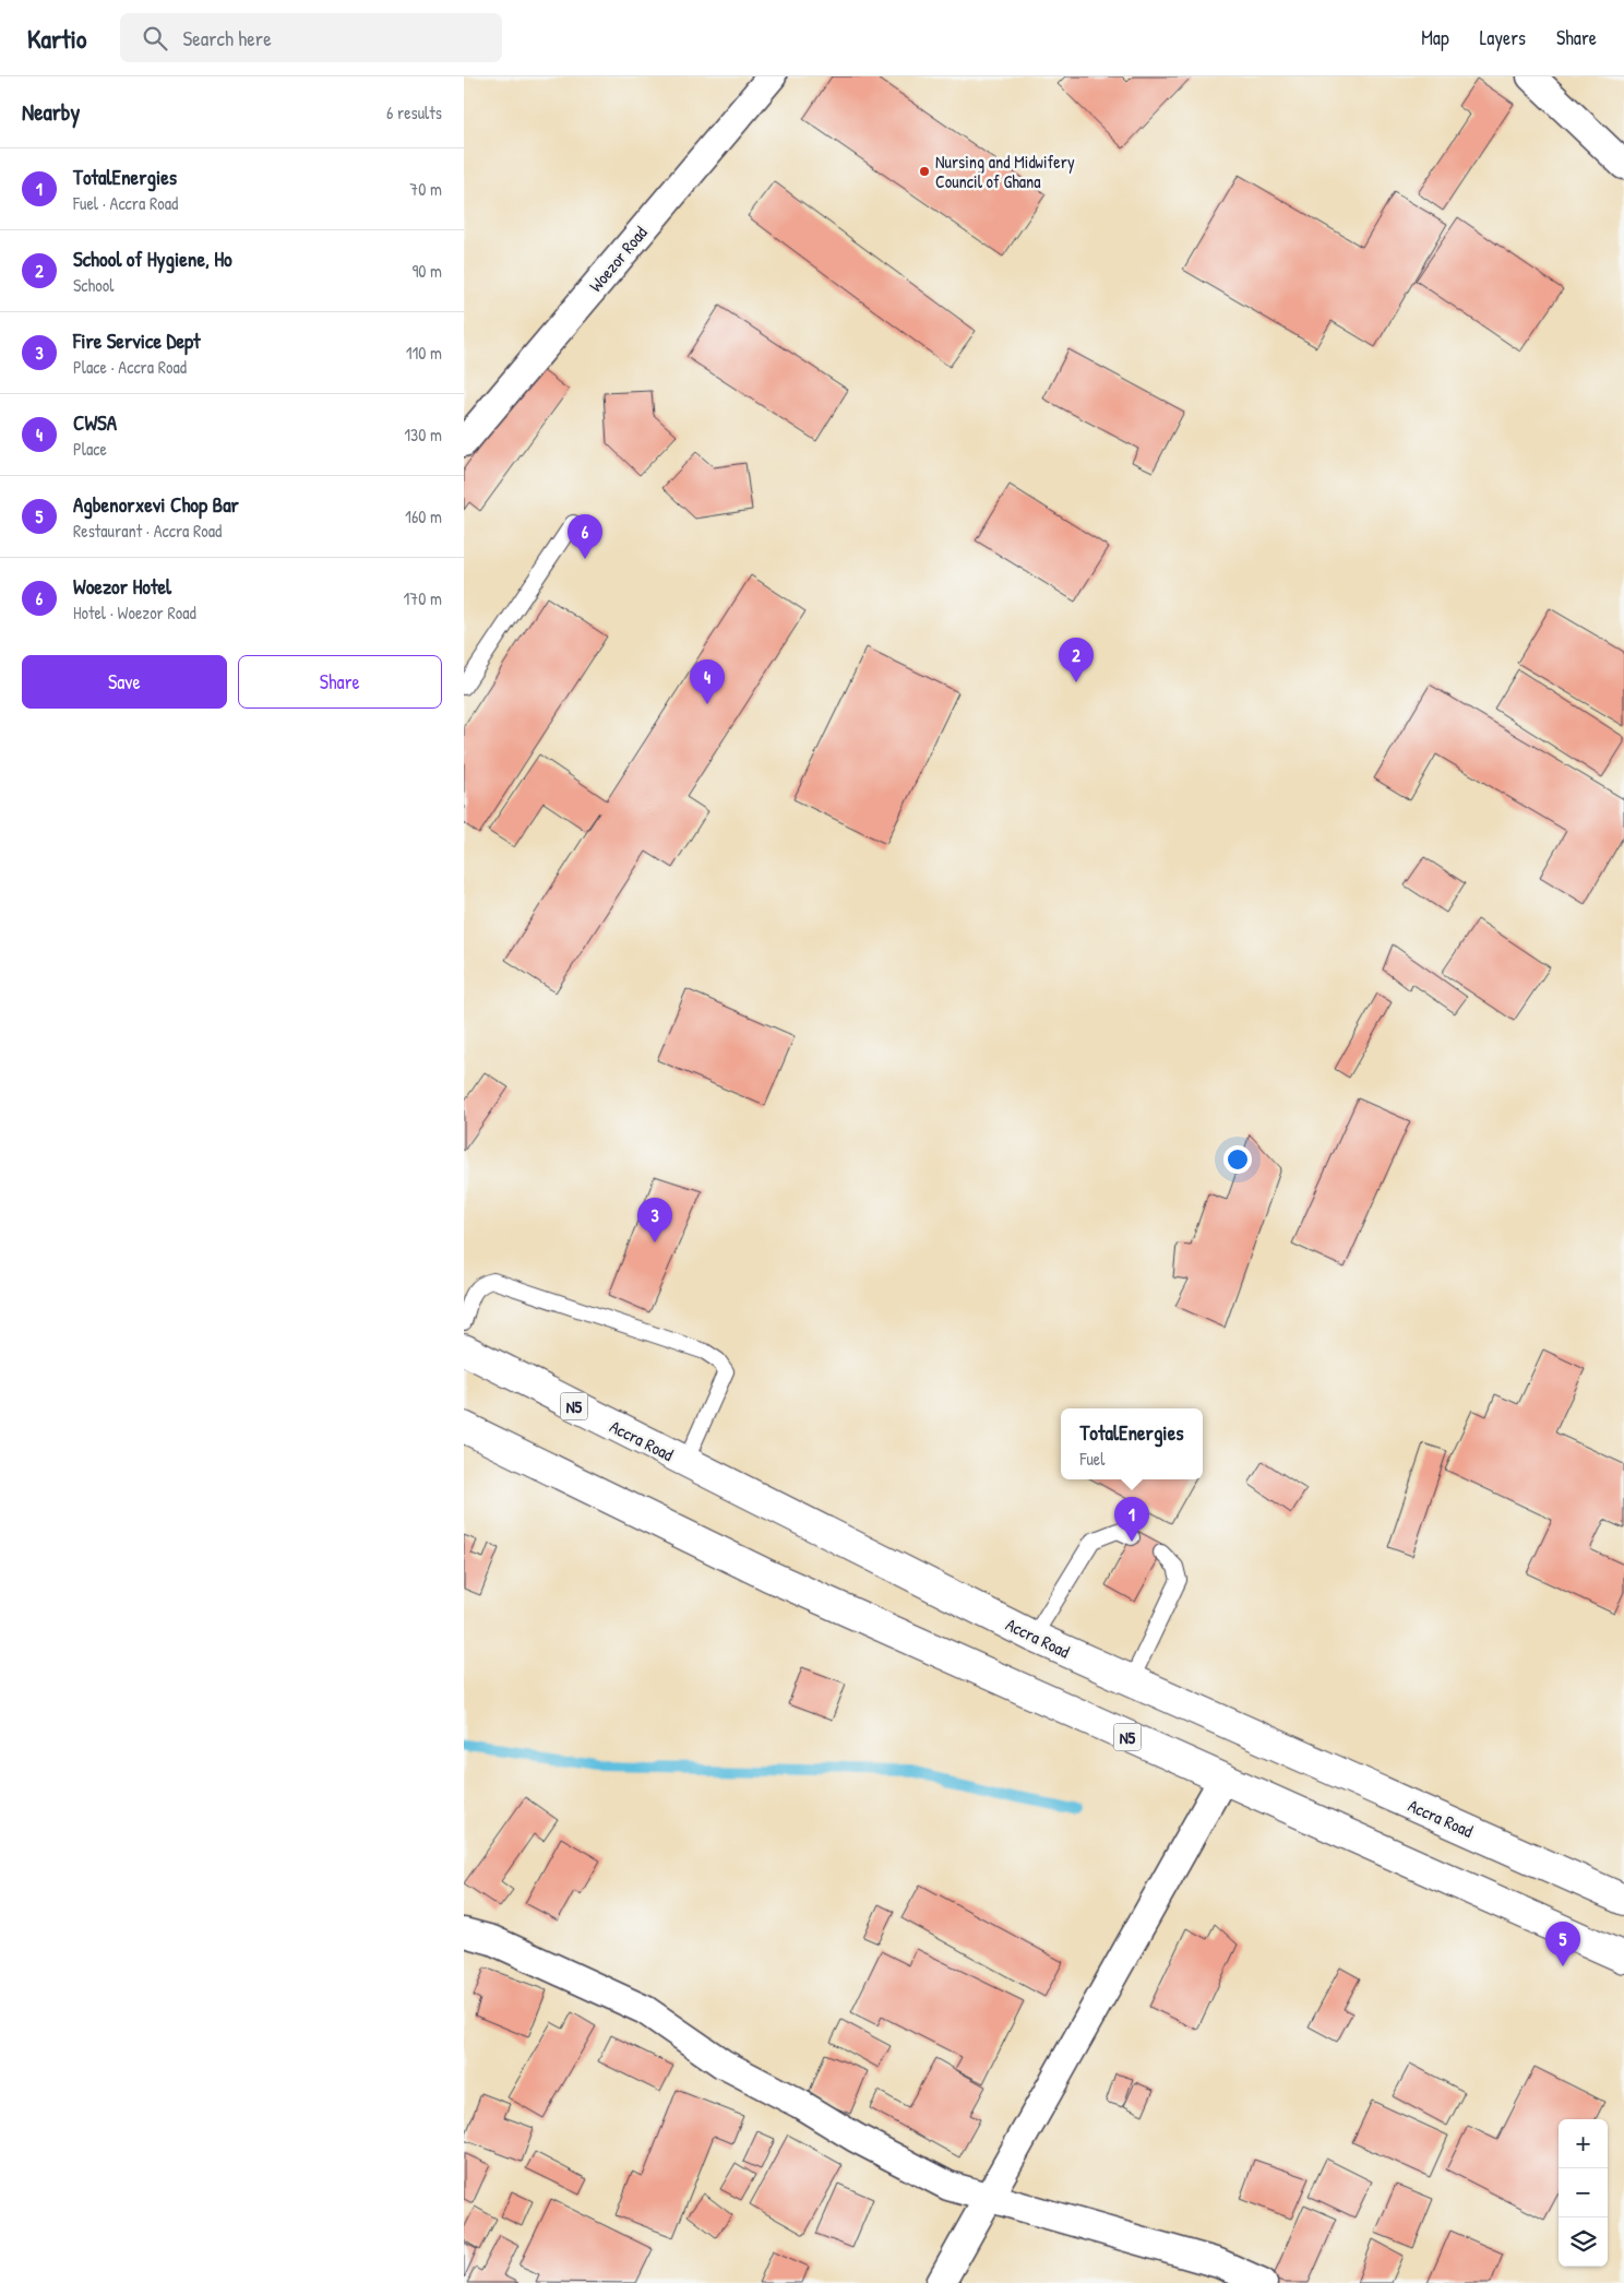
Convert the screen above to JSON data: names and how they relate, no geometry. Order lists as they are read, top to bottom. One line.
{"streets":{"main road":["N5","Accra Road"],"street":["Woezor Road"]},"places":["Nursing and Midwifery Council of Ghana"],"page":{"header":"Kartio","search":"Search here","nav":["Map","Layers","Share"],"heading":["Nearby","6 results"],"list":[{"mark":"1","name":"TotalEnergies","note":"Fuel · Accra Road","value":"70 m"},{"mark":"2","name":"School of Hygiene, Ho","note":"School","value":"90 m"},{"mark":"3","name":"Fire Service Dept","note":"Place · Accra Road","value":"110 m"},{"mark":"4","name":"CWSA","note":"Place","value":"130 m"},{"mark":"5","name":"Agbenorxevi Chop Bar","note":"Restaurant · Accra Road","value":"160 m"},{"mark":"6","name":"Woezor Hotel","note":"Hotel · Woezor Road","value":"170 m"}],"pins":["6","2","4","3","1","5"],"buttons":["Save","Share"],"popup":["TotalEnergies","Fuel"],"map_buttons":["+","−"]}}
